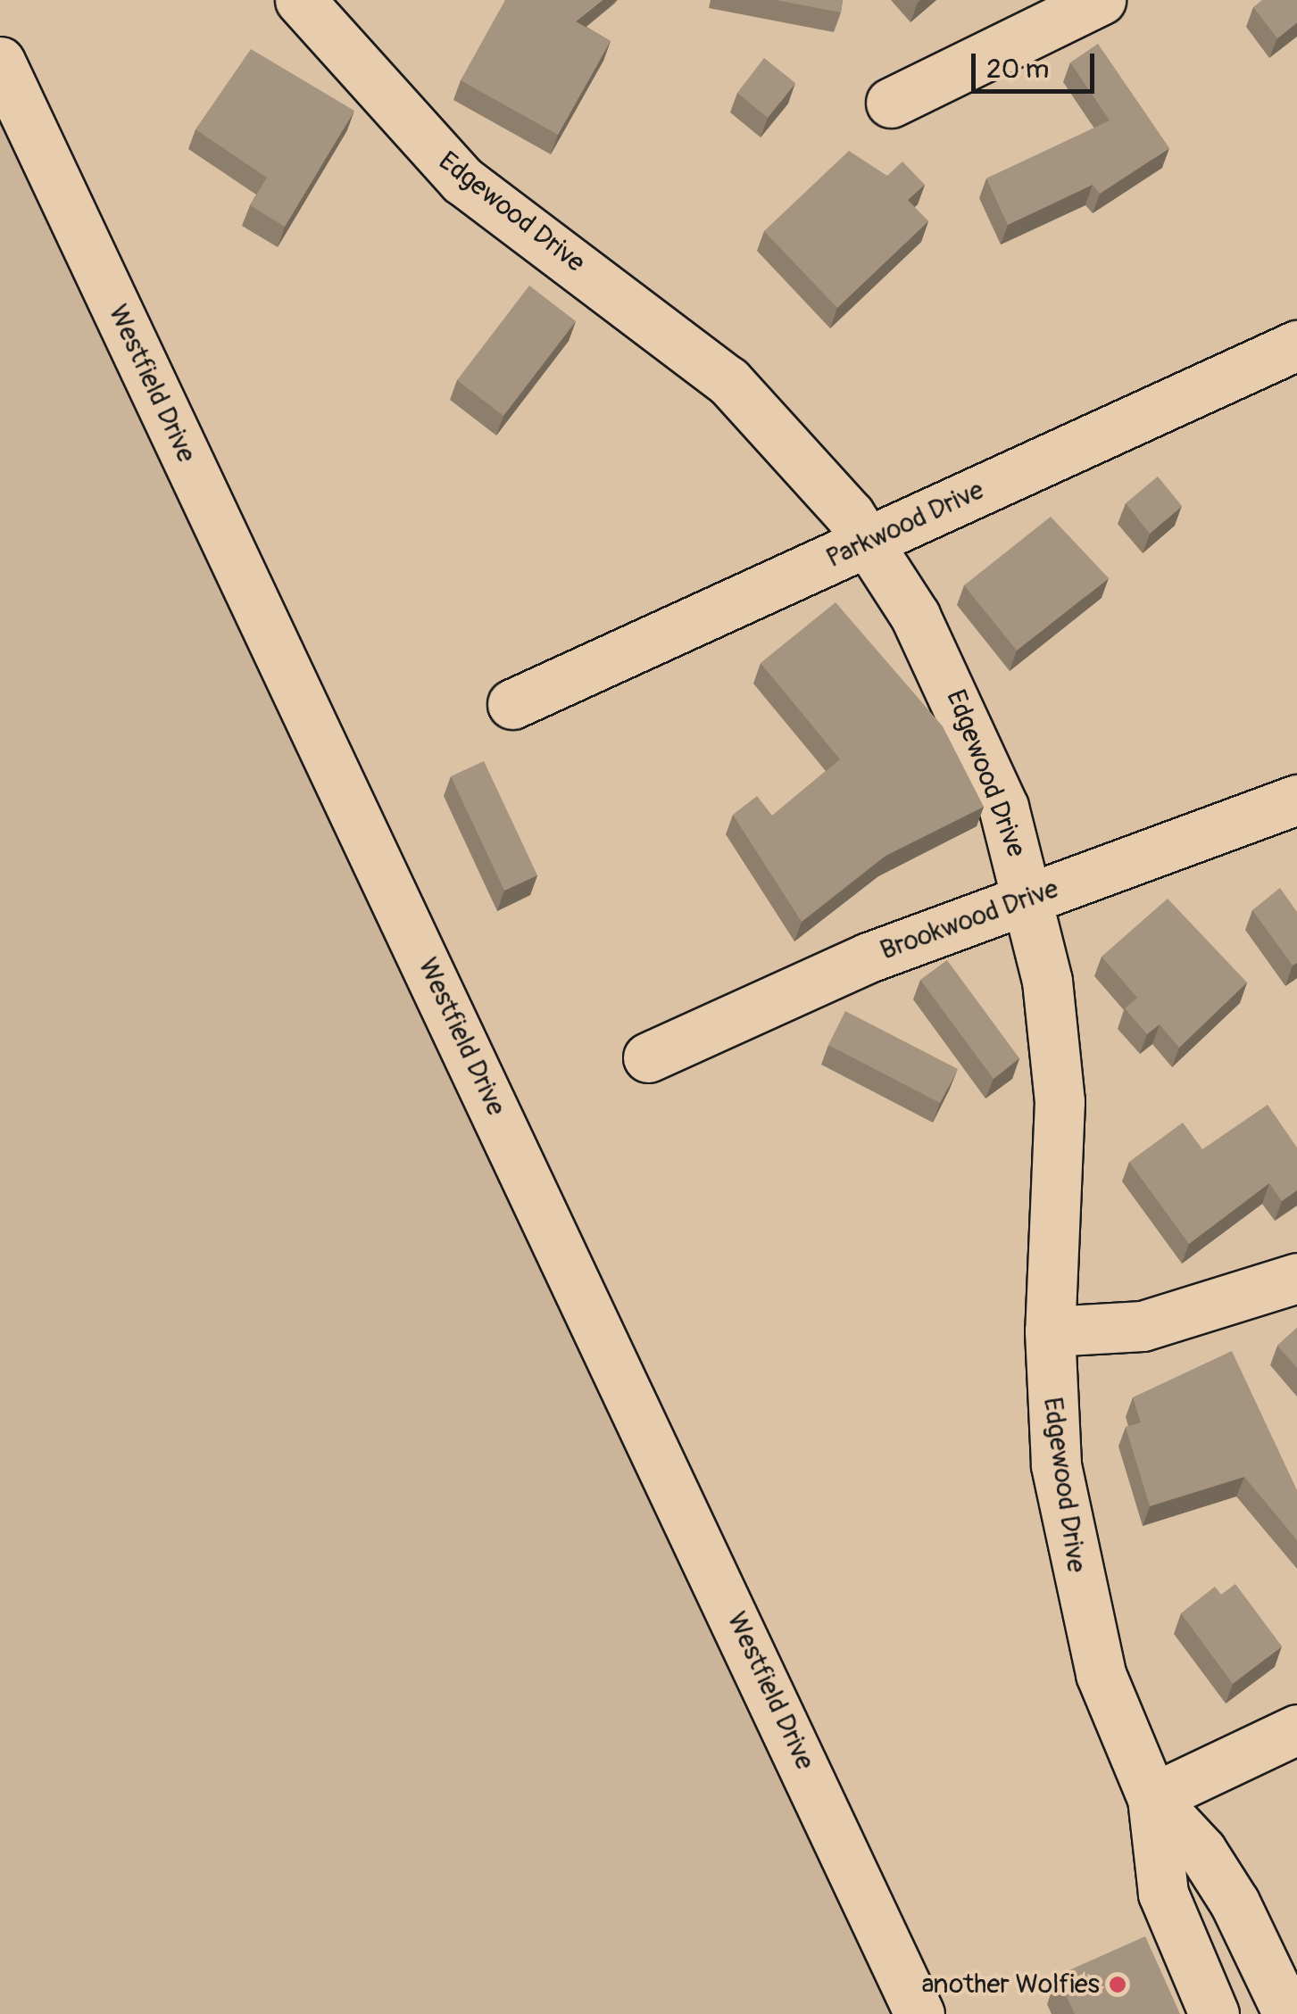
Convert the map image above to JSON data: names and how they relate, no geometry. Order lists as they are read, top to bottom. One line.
{"streets":{"street":["Edgewood Drive","Westfield Drive","Parkwood Drive","Brookwood Drive"]},"crossings":[["Edgewood Drive","Parkwood Drive"],["Edgewood Drive","Brookwood Drive"]],"places":["another Wolfies"],"scale_bar":"20 m"}
